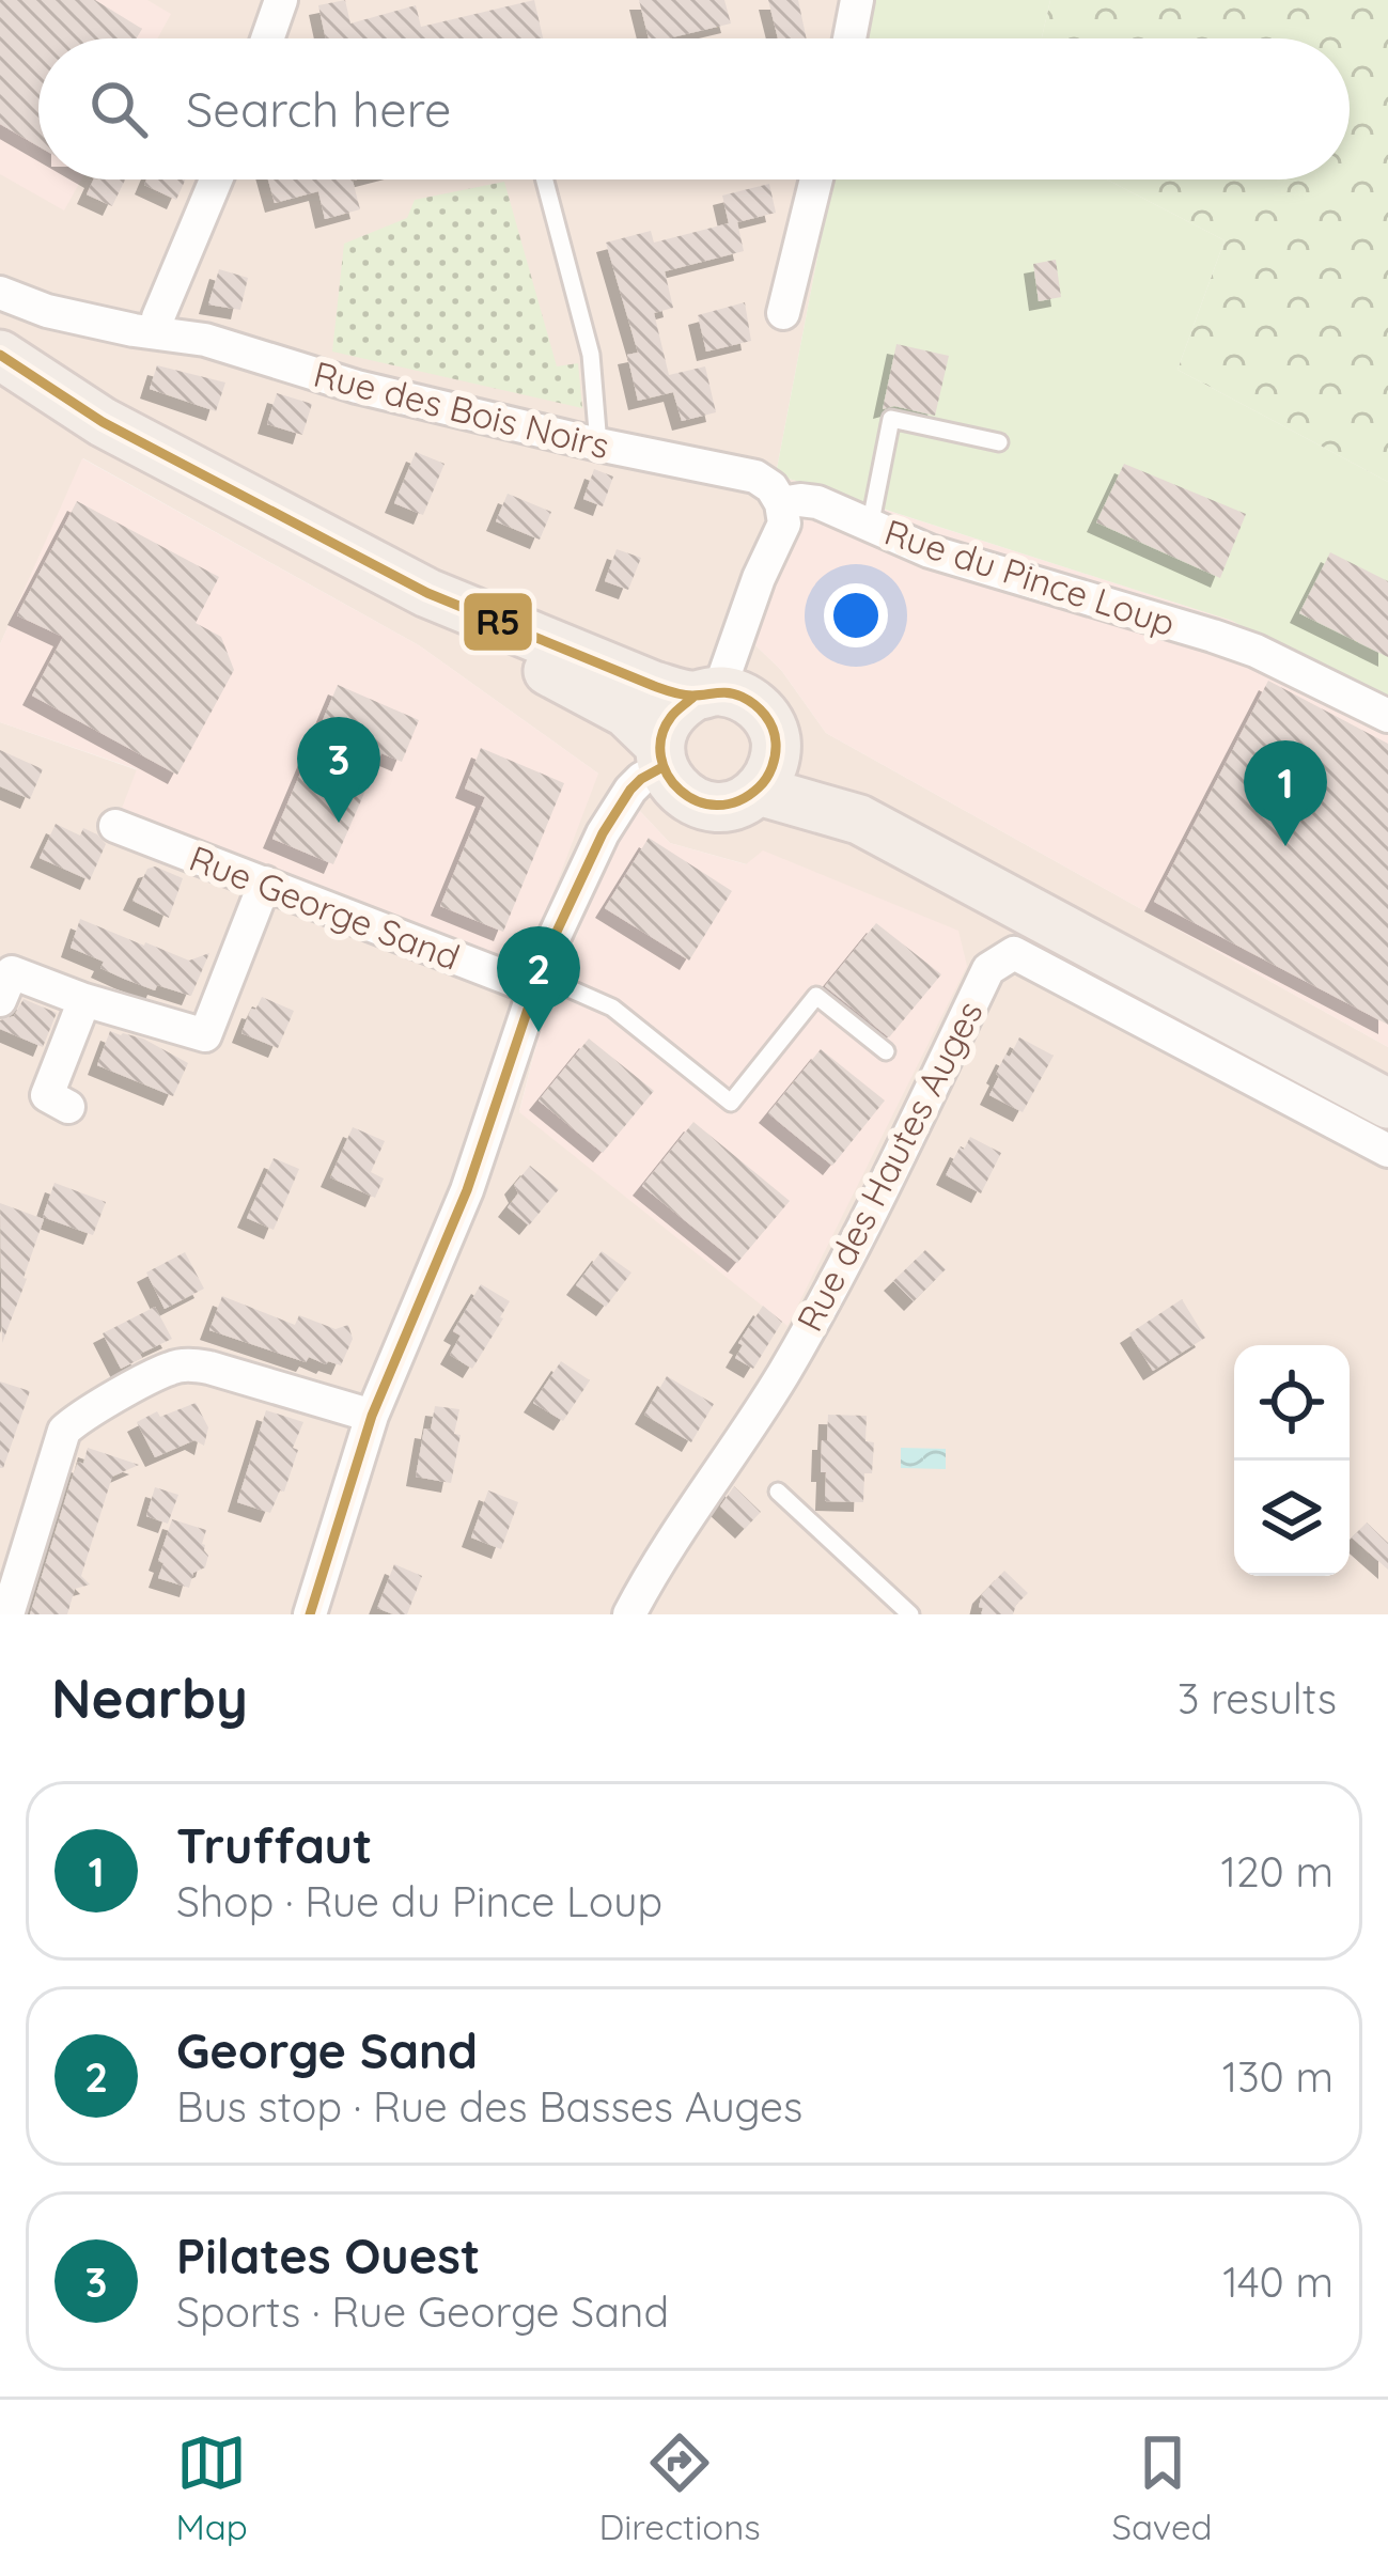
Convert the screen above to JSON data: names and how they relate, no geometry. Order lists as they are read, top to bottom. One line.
{"streets":{"street":["Rue des Bois Noirs","Rue du Pince Loup","Rue George Sand","Rue des Hautes Auges"]},"crossings":[["Rue des Bois Noirs","Rue du Pince Loup"]],"lines":["transit line R5"],"page":{"search":"Search here","pins":["3","1","2"],"heading":["Nearby","3 results"],"list":[{"mark":"1","name":"Truffaut","note":"Shop · Rue du Pince Loup","value":"120 m"},{"mark":"2","name":"George Sand","note":"Bus stop · Rue des Basses Auges","value":"130 m"},{"mark":"3","name":"Pilates Ouest","note":"Sports · Rue George Sand","value":"140 m"}],"nav":["Map","Directions","Saved"]}}
